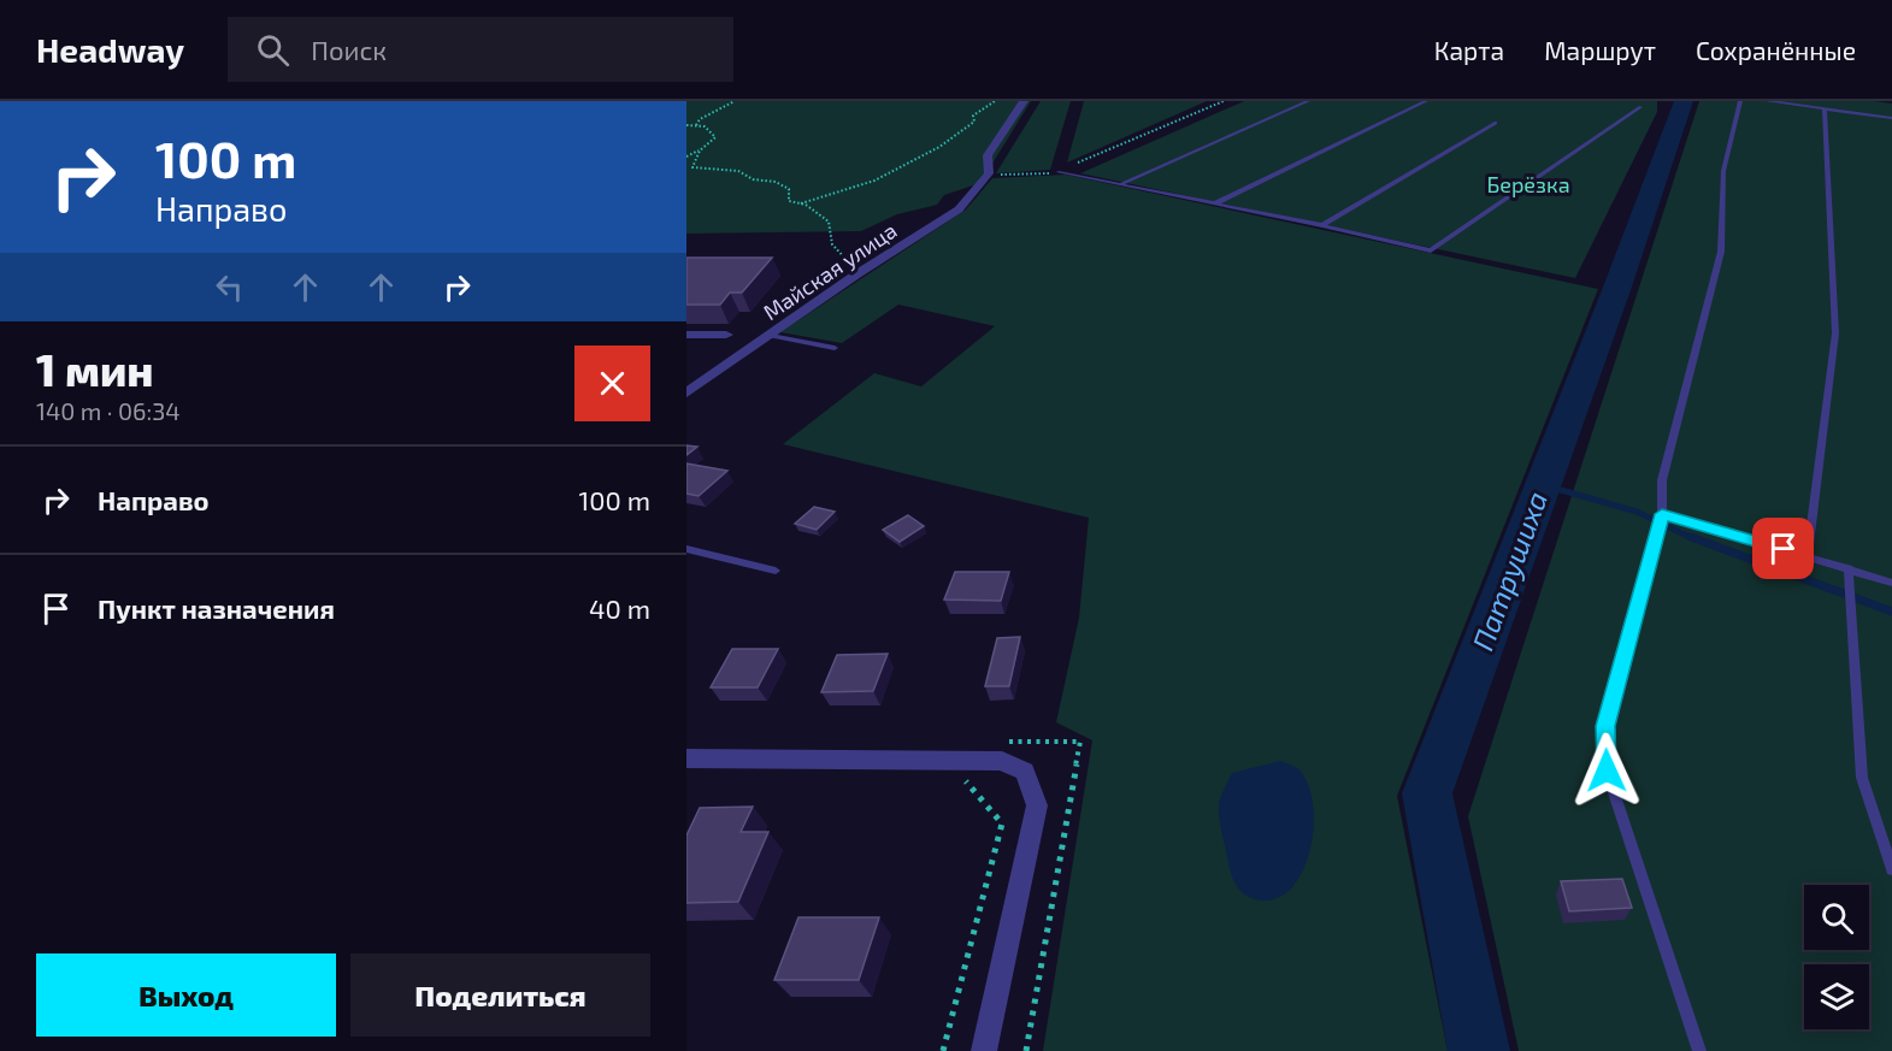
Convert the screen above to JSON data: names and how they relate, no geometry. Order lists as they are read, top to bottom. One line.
{"streets":{"street":["Майская улица"]},"water":["Патрушиха"],"parks":["Берёзка"],"page":{"header":"Headway","search":"Поиск","nav":["Карта","Маршрут","Сохранённые"],"turn":["100 m","Направо"],"heading":["1 мин","140 m · 06:34"],"list":[{"name":"Направо","value":"100 m"},{"name":"Пункт назначения","value":"40 m"}],"buttons":["Выход","Поделиться"]}}
